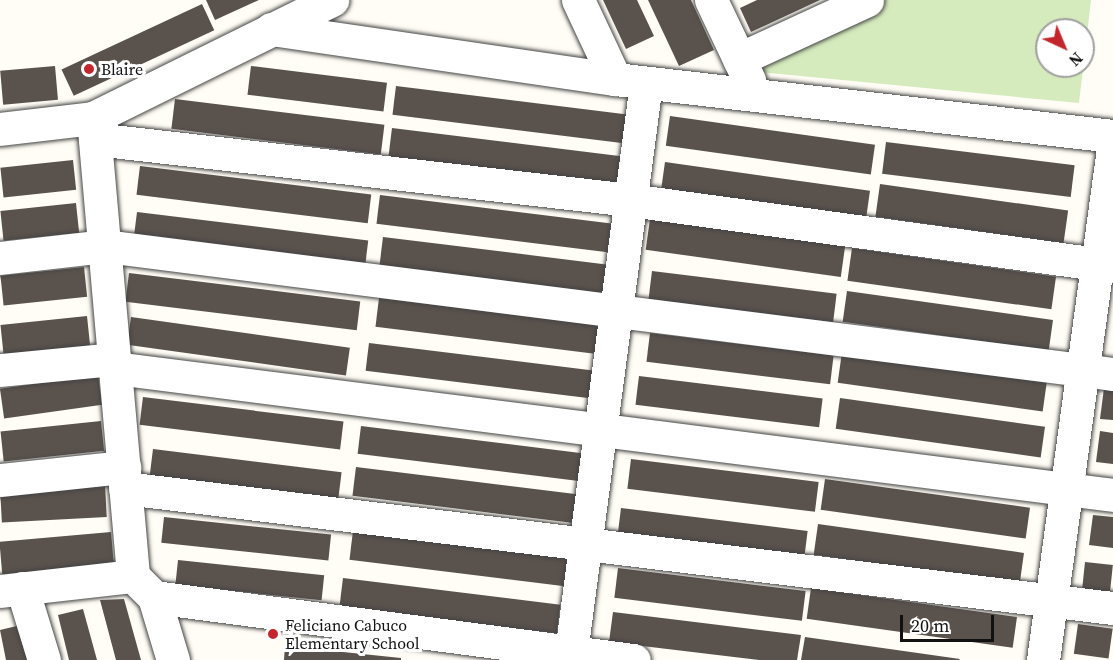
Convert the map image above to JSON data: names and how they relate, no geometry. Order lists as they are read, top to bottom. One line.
{"places":["Blaire","Feliciano Cabuco Elementary School"],"scale_bar":"20 m","north":"bottom right"}
